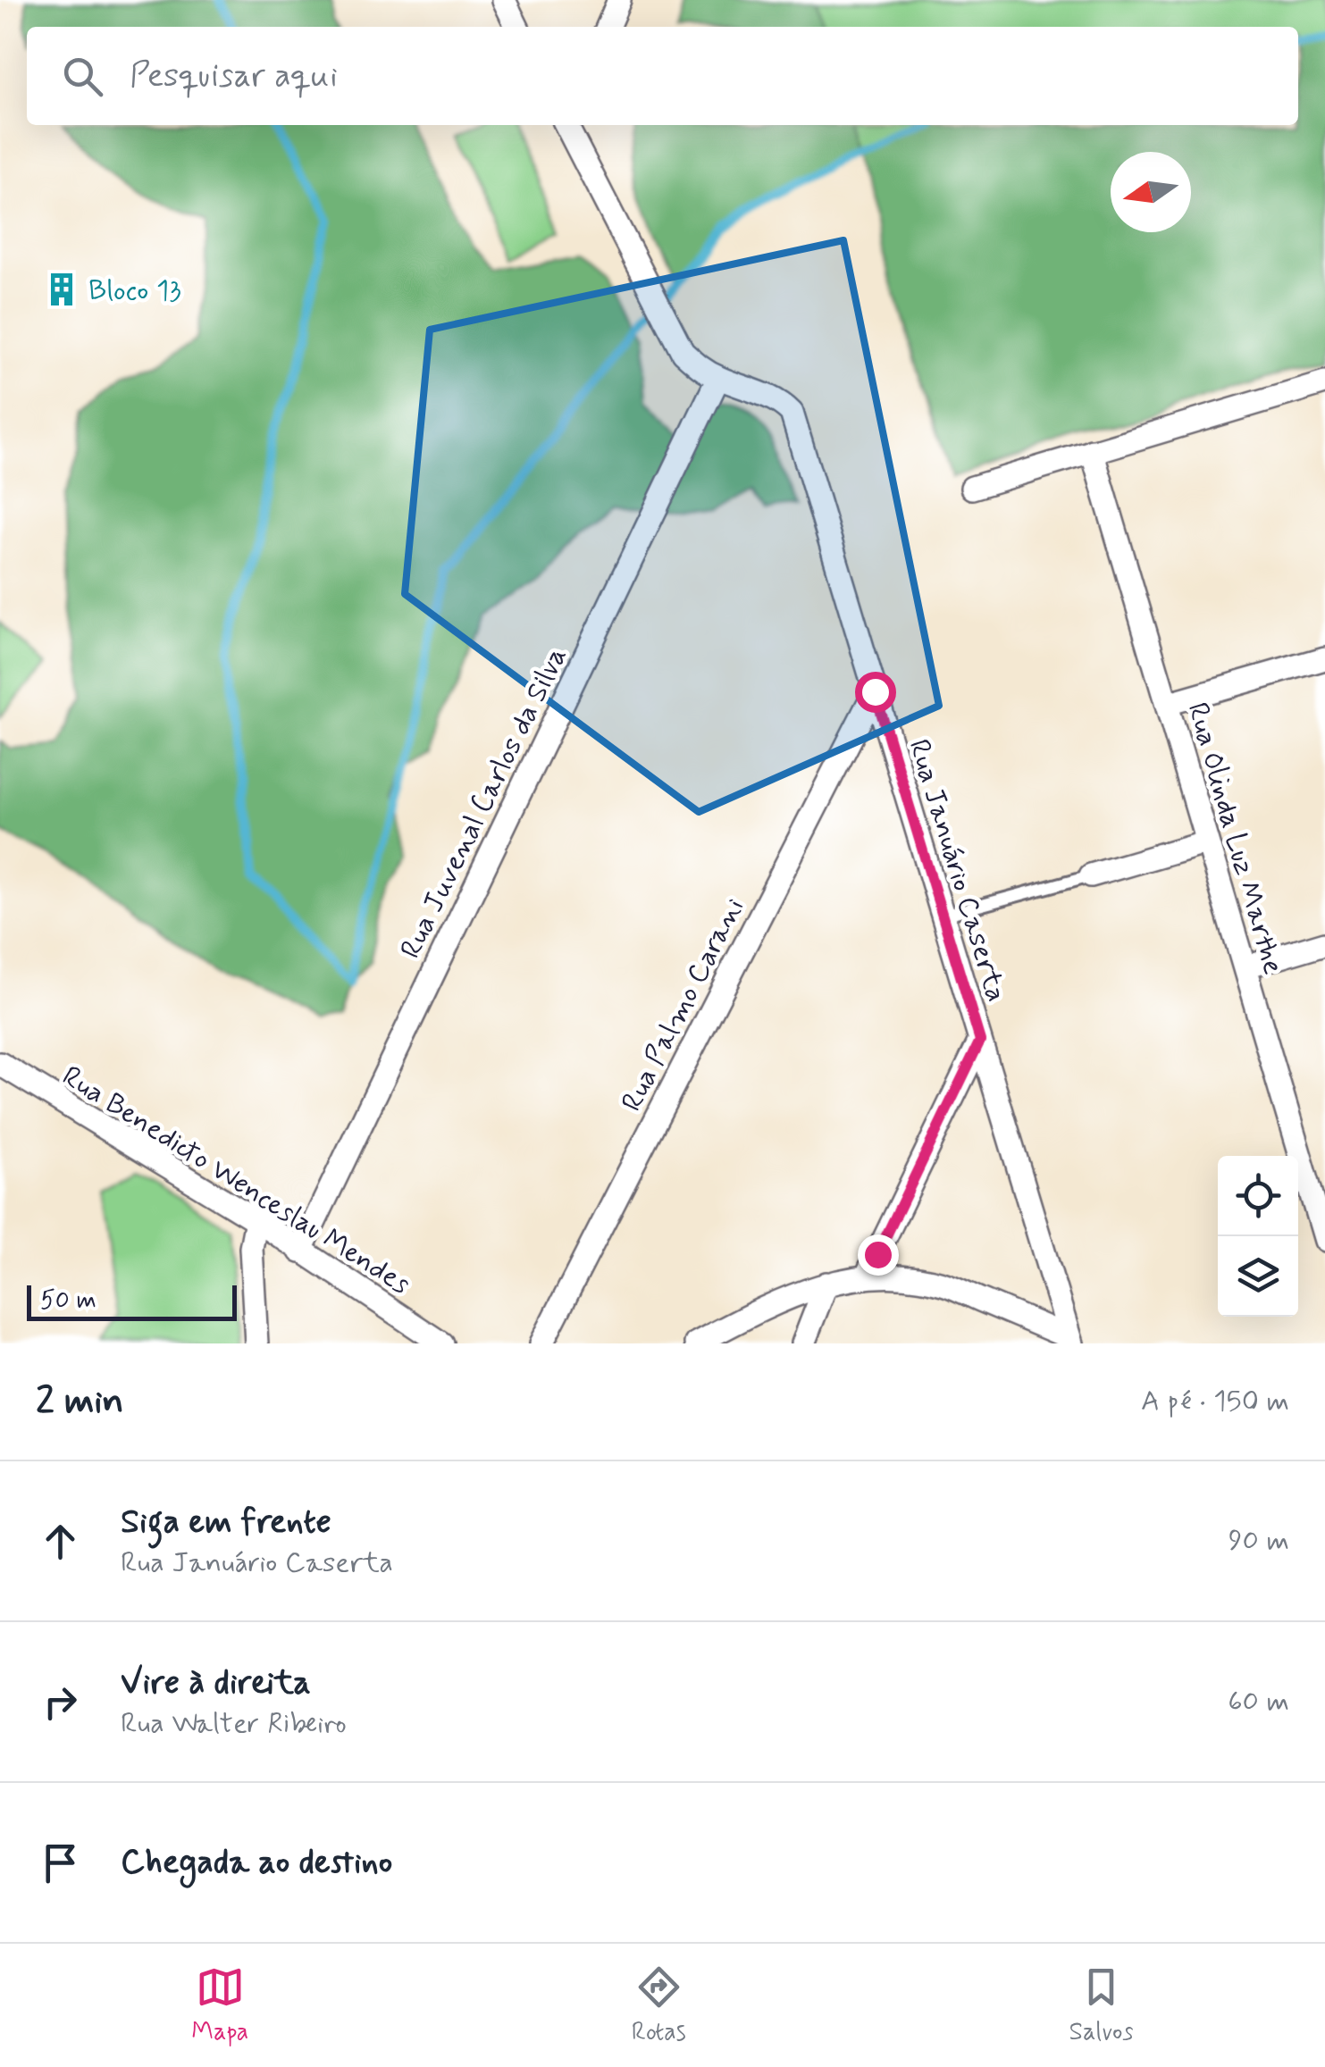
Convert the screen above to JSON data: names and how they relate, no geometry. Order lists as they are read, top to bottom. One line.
{"streets":{"street":["Rua Juvenal Carlos da Silva","Rua Olinda Luz Marthe","Rua Januário Caserta","Rua Palmo Carani","Rua Benedicto Wenceslau Mendes"]},"crossings":[["Rua Juvenal Carlos da Silva","Rua Januário Caserta"],["Rua Juvenal Carlos da Silva","Rua Benedicto Wenceslau Mendes"],["Rua Januário Caserta","Rua Palmo Carani"]],"places":{"building":["Bloco 13"]},"scale_bar":"50 m","north":"left","page":{"search":"Pesquisar aqui","scale":"50 m","heading":["2 min","A pé · 150 m"],"list":[["Siga em frente","Rua Januário Caserta","90 m"],["Vire à direita","Rua Walter Ribeiro","60 m"],"Chegada ao destino"],"nav":["Mapa","Rotas","Salvos"]}}
